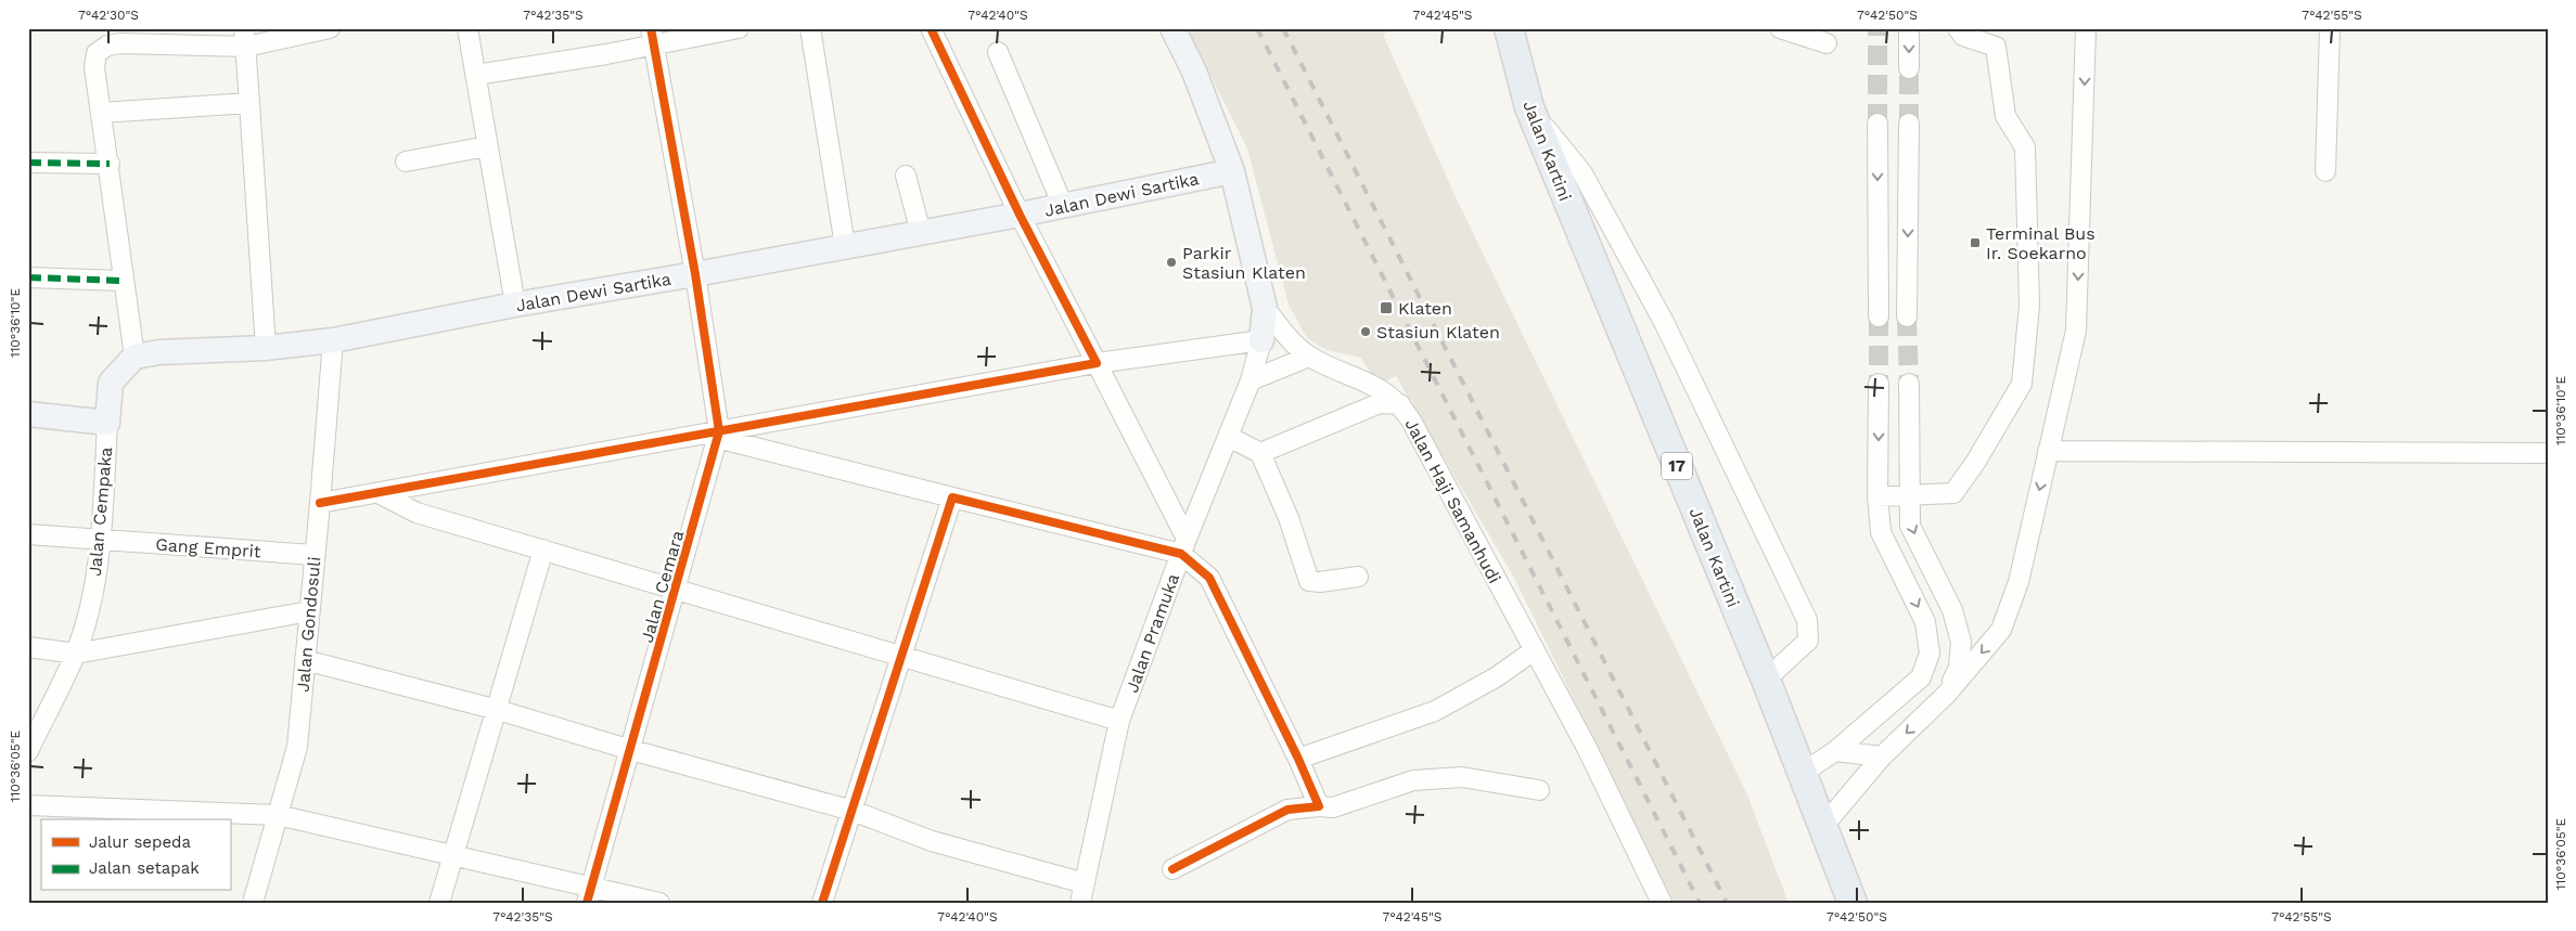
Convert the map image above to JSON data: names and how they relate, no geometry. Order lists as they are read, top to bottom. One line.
{"streets":{"highway":["Jalan Kartini","17"],"main road":["Jalan Dewi Sartika","Jalan Haji Samanhudi"],"street":["Jalan Cempaka","Gang Emprit","Jalan Cemara","Jalan Gondosuli","Jalan Pramuka"]},"crossings":[["Jalan Dewi Sartika","Jalan Haji Samanhudi"],["Jalan Dewi Sartika","Jalan Cemara"],["Jalan Dewi Sartika","Jalan Gondosuli"],["Jalan Haji Samanhudi","Jalan Pramuka"],["Jalan Cempaka","Gang Emprit"],["Gang Emprit","Jalan Gondosuli"]],"places":{"transit":["Terminal Bus Ir. Soekarno","Klaten"],"other":["Parkir Stasiun Klaten","Stasiun Klaten"]},"legend":["Jalur sepeda","Jalan setapak"],"coordinates":["7°42'30\"S","7°42'35\"S","7°42'40\"S","7°42'45\"S","7°42'50\"S","7°42'55\"S","110°36'10\"E","110°36'05\"E"]}
